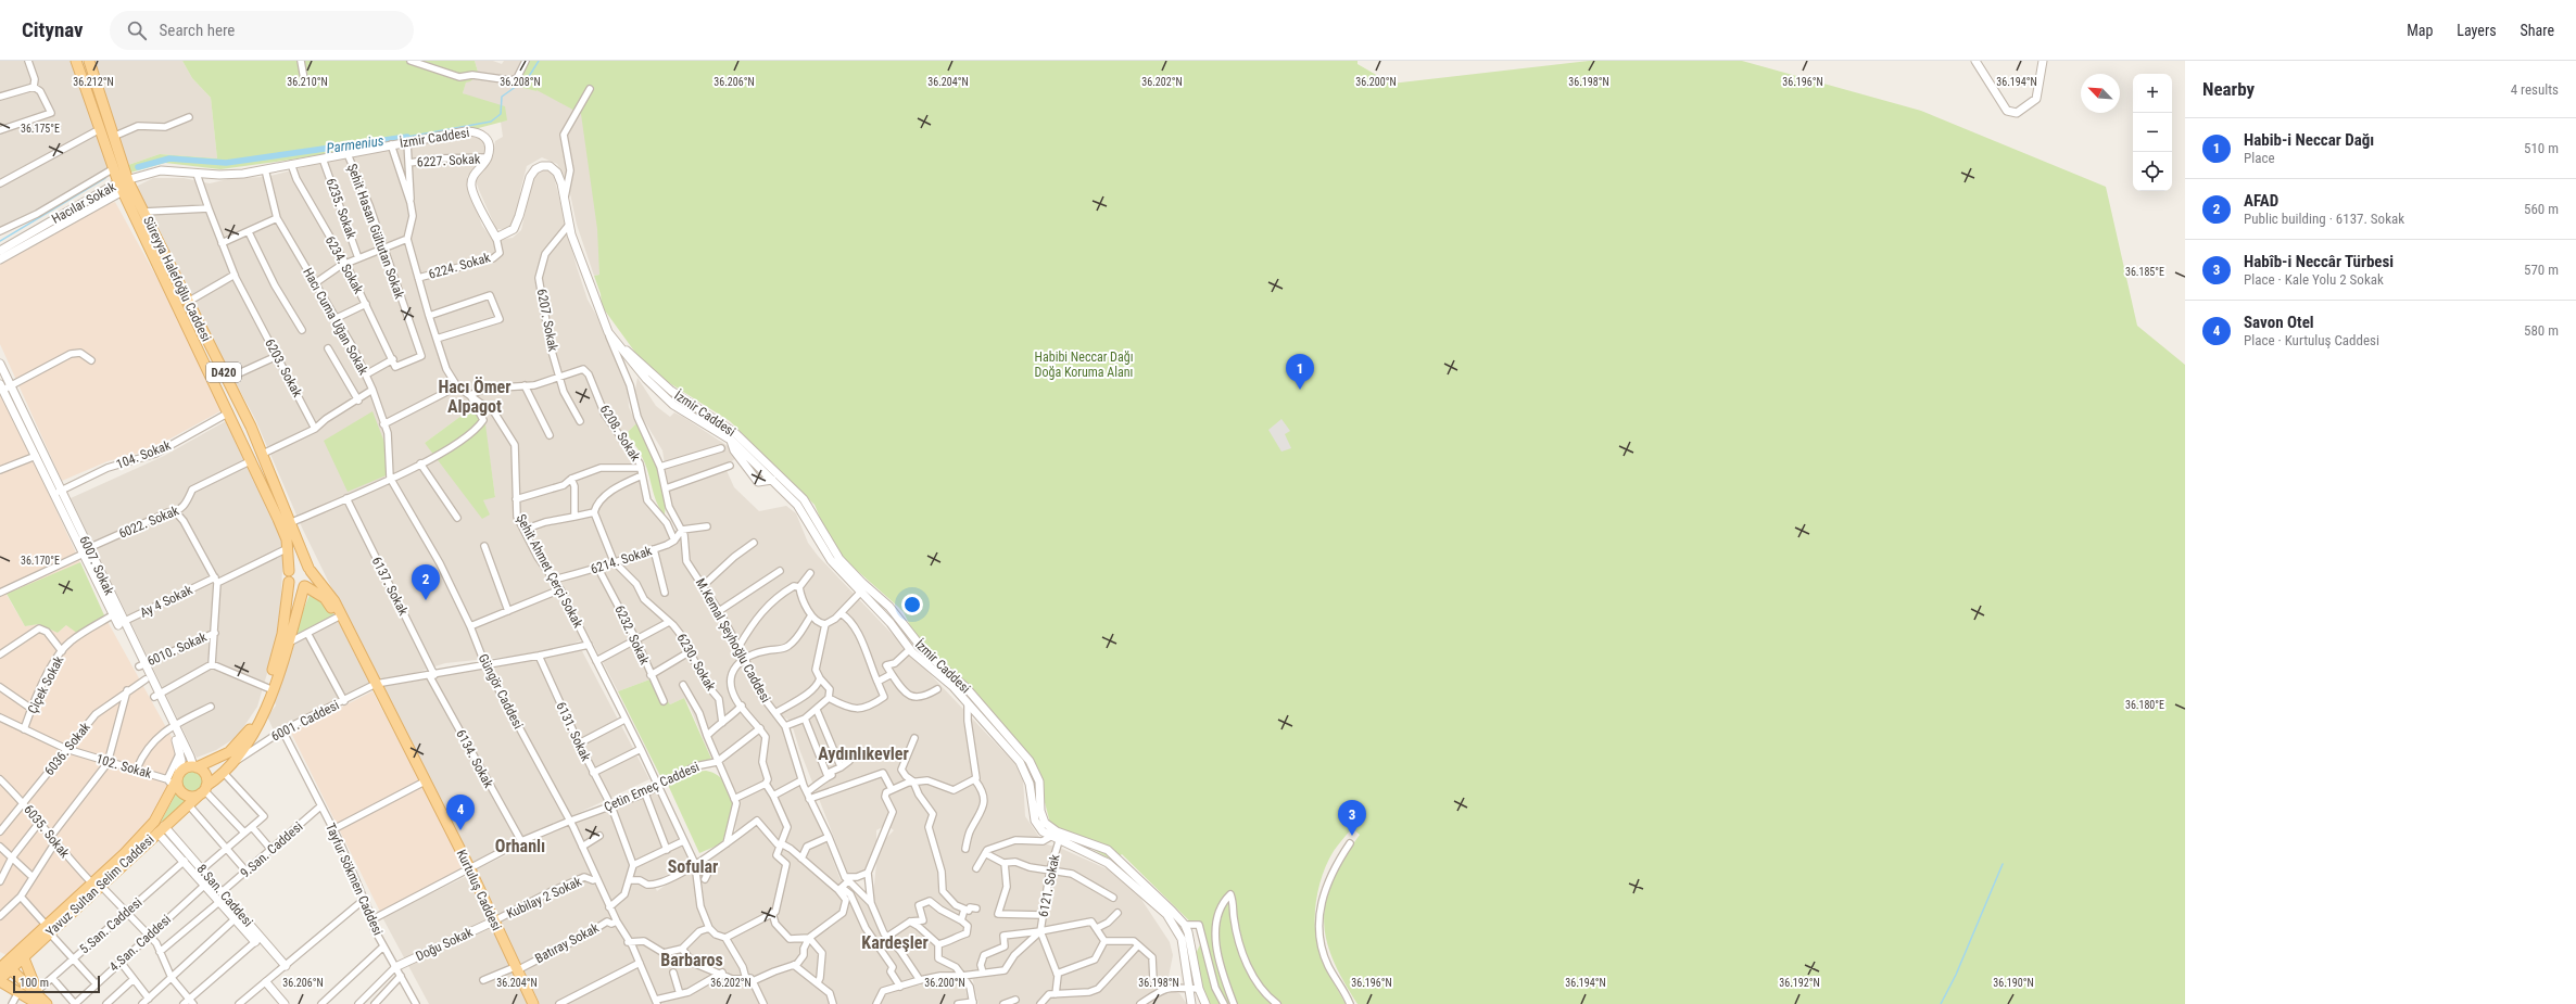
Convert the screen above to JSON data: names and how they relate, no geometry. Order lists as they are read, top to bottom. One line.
{"streets":{"main road":["Süreyya Halefoğlu Caddesi","D420","Yavuz Sultan Selim Caddesi","Kurtuluş Caddesi"],"street":["İzmir Caddesi","6227. Sokak","Hacılar Sokak","6235. Sokak","Şehit Hasan Gültutan Sokak","6234. Sokak","6224. Sokak","6207. Sokak","Hacı Cuma Uğan Sokak","6203. Sokak","6208. Sokak","104. Sokak","6022. Sokak","6214. Sokak","6007. Sokak","Şehit Ahmet Çerçi Sokak","6137. Sokak","Ay 4 Sokak","6232. Sokak","M.Kemal Şeyhoğlu Caddesi","6010. Sokak","6230. Sokak","Çiçek Sokak","Güngör Caddesi","6001. Caddesi","6131. Sokak","6036. Sokak","6134. Sokak","102. Sokak","Çetin Emeç Caddesi","6035. Sokak","9.San. Caddesi","Tayfur Sökmen Caddesi","6121. Sokak","8.San. Caddesi","Kubilay 2 Sokak","5.San. Caddesi","4.San. Caddesi","Batıray Sokak","Doğu Sokak"]},"crossings":[["İzmir Caddesi","6227. Sokak"],["İzmir Caddesi","Hacılar Sokak"],["İzmir Caddesi","6235. Sokak"],["İzmir Caddesi","Şehit Hasan Gültutan Sokak"],["İzmir Caddesi","6234. Sokak"],["İzmir Caddesi","6224. Sokak"],["İzmir Caddesi","Süreyya Halefoğlu Caddesi"],["İzmir Caddesi","6207. Sokak"],["İzmir Caddesi","Hacı Cuma Uğan Sokak"],["İzmir Caddesi","6203. Sokak"],["İzmir Caddesi","D420"],["İzmir Caddesi","Şehit Ahmet Çerçi Sokak"],["İzmir Caddesi","M.Kemal Şeyhoğlu Caddesi"],["İzmir Caddesi","6121. Sokak"],["Hacılar Sokak","Süreyya Halefoğlu Caddesi"],["Hacılar Sokak","D420"],["Şehit Hasan Gültutan Sokak","6234. Sokak"],["6224. Sokak","Şehit Ahmet Çerçi Sokak"],["Süreyya Halefoğlu Caddesi","D420"],["Süreyya Halefoğlu Caddesi","104. Sokak"],["Süreyya Halefoğlu Caddesi","6022. Sokak"],["Süreyya Halefoğlu Caddesi","Ay 4 Sokak"],["Süreyya Halefoğlu Caddesi","6001. Caddesi"],["Süreyya Halefoğlu Caddesi","Yavuz Sultan Selim Caddesi"],["Süreyya Halefoğlu Caddesi","Kurtuluş Caddesi"],["6207. Sokak","6208. Sokak"],["Hacı Cuma Uğan Sokak","Güngör Caddesi"],["6208. Sokak","6214. Sokak"],["6208. Sokak","Şehit Ahmet Çerçi Sokak"],["104. Sokak","6007. Sokak"],["6022. Sokak","6007. Sokak"],["6214. Sokak","Şehit Ahmet Çerçi Sokak"],["6214. Sokak","6232. Sokak"],["6214. Sokak","6230. Sokak"],["6007. Sokak","Ay 4 Sokak"],["6007. Sokak","6010. Sokak"],["6007. Sokak","Çiçek Sokak"],["6007. Sokak","6036. Sokak"],["6007. Sokak","102. Sokak"],["6007. Sokak","Yavuz Sultan Selim Caddesi"],["Şehit Ahmet Çerçi Sokak","6001. Caddesi"],["Şehit Ahmet Çerçi Sokak","Çetin Emeç Caddesi"],["6137. Sokak","6001. Caddesi"],["6137. Sokak","6134. Sokak"],["Çiçek Sokak","102. Sokak"],["Güngör Caddesi","6001. Caddesi"],["Güngör Caddesi","Çetin Emeç Caddesi"],["Güngör Caddesi","Kubilay 2 Sokak"],["Güngör Caddesi","Batıray Sokak"],["6001. Caddesi","6131. Sokak"],["6001. Caddesi","6134. Sokak"],["6001. Caddesi","Tayfur Sökmen Caddesi"],["6001. Caddesi","Yavuz Sultan Selim Caddesi"],["6001. Caddesi","Kurtuluş Caddesi"],["6131. Sokak","Çetin Emeç Caddesi"],["6036. Sokak","102. Sokak"],["6036. Sokak","6035. Sokak"],["6134. Sokak","Çetin Emeç Caddesi"],["102. Sokak","Yavuz Sultan Selim Caddesi"],["Çetin Emeç Caddesi","Tayfur Sökmen Caddesi"],["Çetin Emeç Caddesi","Kurtuluş Caddesi"],["6035. Sokak","9.San. Caddesi"],["6035. Sokak","Yavuz Sultan Selim Caddesi"],["6035. Sokak","5.San. Caddesi"],["6035. Sokak","4.San. Caddesi"],["9.San. Caddesi","Tayfur Sökmen Caddesi"],["9.San. Caddesi","8.San. Caddesi"],["Tayfur Sökmen Caddesi","Doğu Sokak"],["Yavuz Sultan Selim Caddesi","8.San. Caddesi"],["Kurtuluş Caddesi","Kubilay 2 Sokak"],["Kurtuluş Caddesi","Batıray Sokak"],["Kurtuluş Caddesi","Doğu Sokak"],["8.San. Caddesi","5.San. Caddesi"],["8.San. Caddesi","4.San. Caddesi"],["Kubilay 2 Sokak","Doğu Sokak"]],"districts":["Hacı Ömer Alpagot","Aydınlıkevler","Orhanlı","Sofular","Kardeşler","Barbaros"],"water":["Parmenius"],"parks":["Habibi Neccar Dağı Doğa Koruma Alanı"],"scale_bar":"100 m","north":"top left","page":{"header":"Citynav","search":"Search here","nav":["Map","Layers","Share"],"heading":["Nearby","4 results"],"map_buttons":["+","−"],"list":[{"mark":"1","name":"Habib-i Neccar Dağı","note":"Place","value":"510 m"},{"mark":"2","name":"AFAD","note":"Public building · 6137. Sokak","value":"560 m"},{"mark":"3","name":"Habîb-i Neccâr Türbesi","note":"Place · Kale Yolu 2 Sokak","value":"570 m"},{"mark":"4","name":"Savon Otel","note":"Place · Kurtuluş Caddesi","value":"580 m"}],"pins":["1","2","4","3"],"scale":"100 m"},"coordinates":["36.212°N","36.210°N","36.208°N","36.206°N","36.204°N","36.202°N","36.200°N","36.198°N","36.196°N","36.194°N","36.175°E","36.185°E","36.170°E","36.180°E","36.192°N","36.190°N"]}
